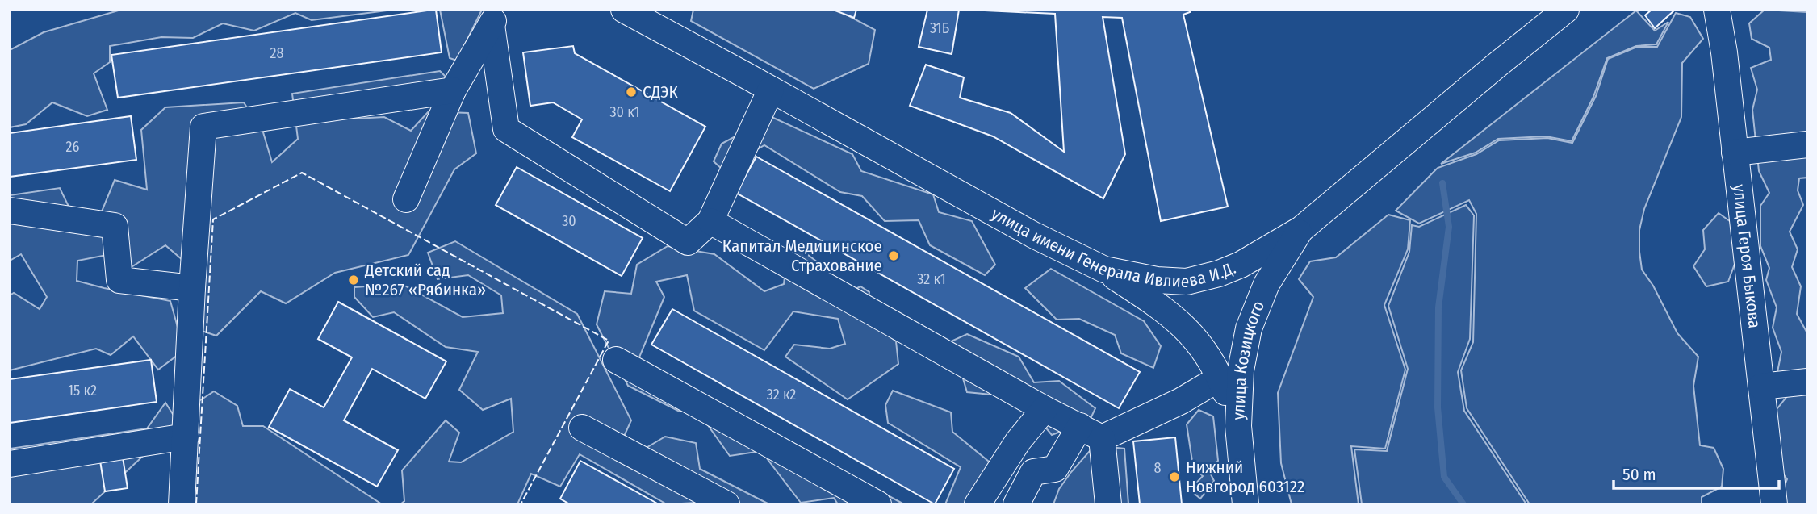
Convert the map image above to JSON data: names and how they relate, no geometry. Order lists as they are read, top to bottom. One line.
{"streets":{"street":["улица имени Генерала Ивлиева И.Д.","улица Героя Быкова","улица Козицкого"]},"crossings":[["улица имени Генерала Ивлиева И.Д.","улица Козицкого"]],"places":["СДЭК","Капитал Медицинское Страхование","Детский сад №267 «Рябинка»","Нижний Новгород 603122"],"house_numbers":["31Б","28","30 к1","26","30","32 к1","15 к2","32 к2","8"],"scale_bar":"50 m"}
